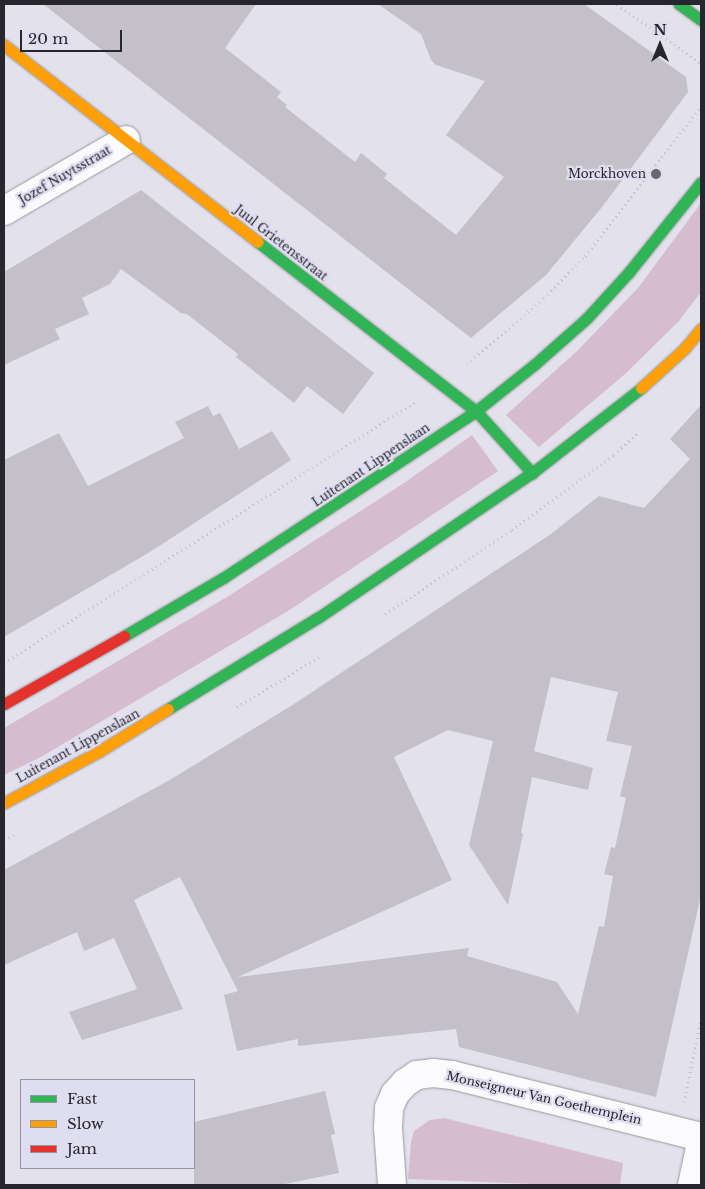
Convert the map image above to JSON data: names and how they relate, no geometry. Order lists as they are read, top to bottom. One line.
{"streets":{"main road":["Juul Grietensstraat","Luitenant Lippenslaan"],"street":["Jozef Nuytsstraat","Monseigneur Van Goethemplein"]},"crossings":[["Jozef Nuytsstraat","Juul Grietensstraat"],["Juul Grietensstraat","Luitenant Lippenslaan"]],"places":["Morckhoven"],"legend":["Fast","Slow","Jam"],"scale_bar":"20 m","north":"top"}
